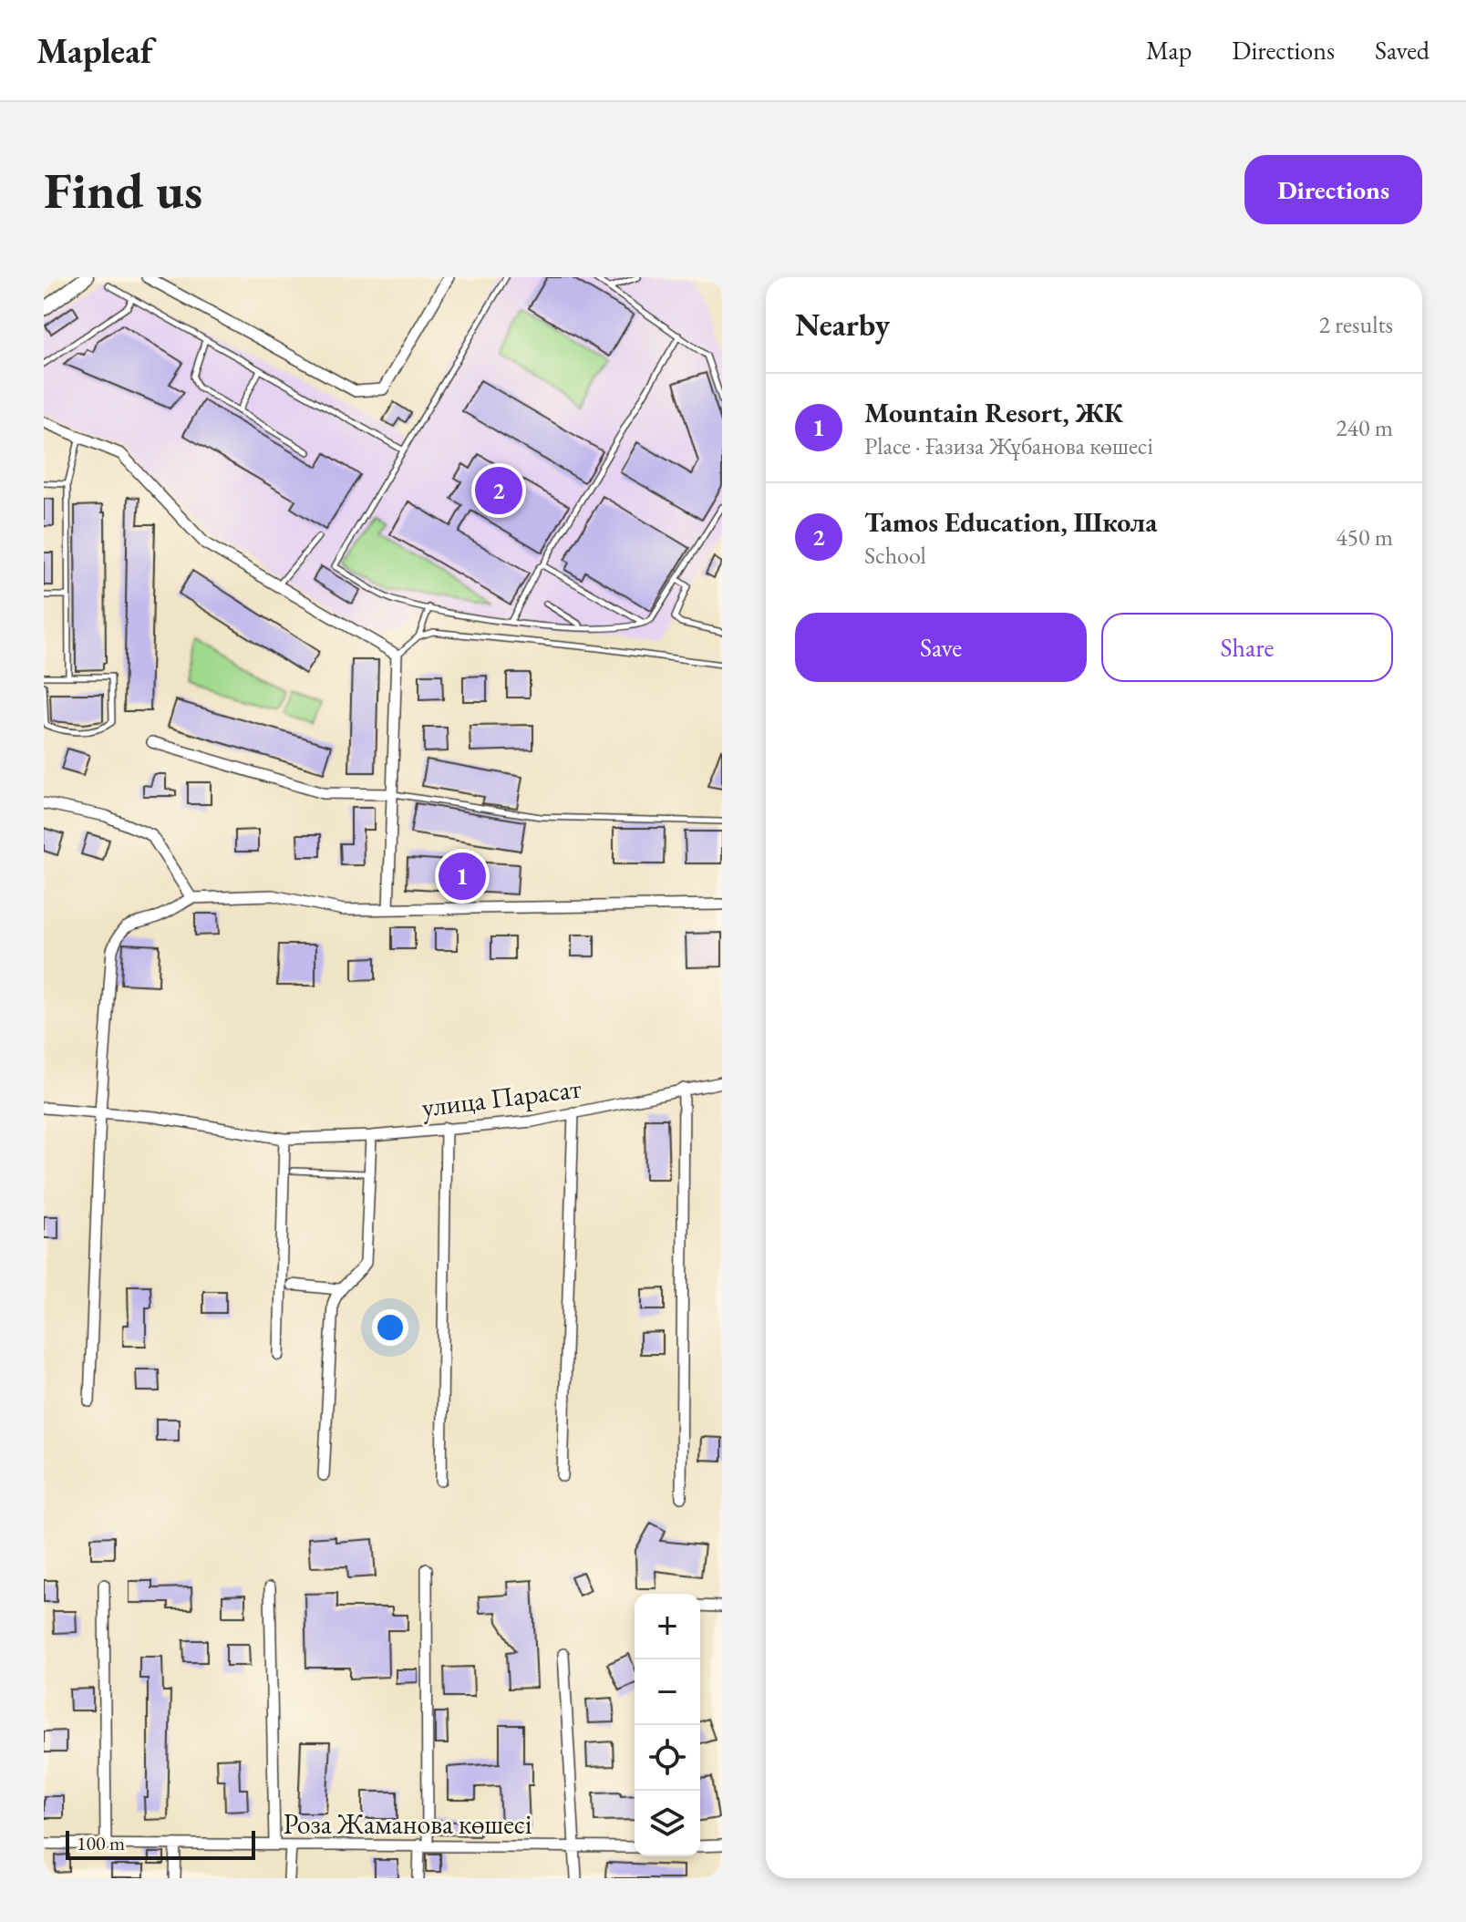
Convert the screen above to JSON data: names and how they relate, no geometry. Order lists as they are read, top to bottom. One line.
{"streets":{"street":["улица Парасат","Роза Жаманова көшесі"]},"scale_bar":"100 m","page":{"header":"Mapleaf","nav":["Map","Directions","Saved"],"buttons":["Directions",["Save","Share"]],"title":"Find us","heading":["Nearby","2 results"],"list":[{"mark":"1","name":"Mountain Resort, ЖК","note":"Place · Ғазиза Жұбанова көшесі","value":"240 m"},{"mark":"2","name":"Tamos Education, Школа","note":"School","value":"450 m"}],"pins":["2","1"],"map_buttons":["+","−"],"scale":"100 m"}}
